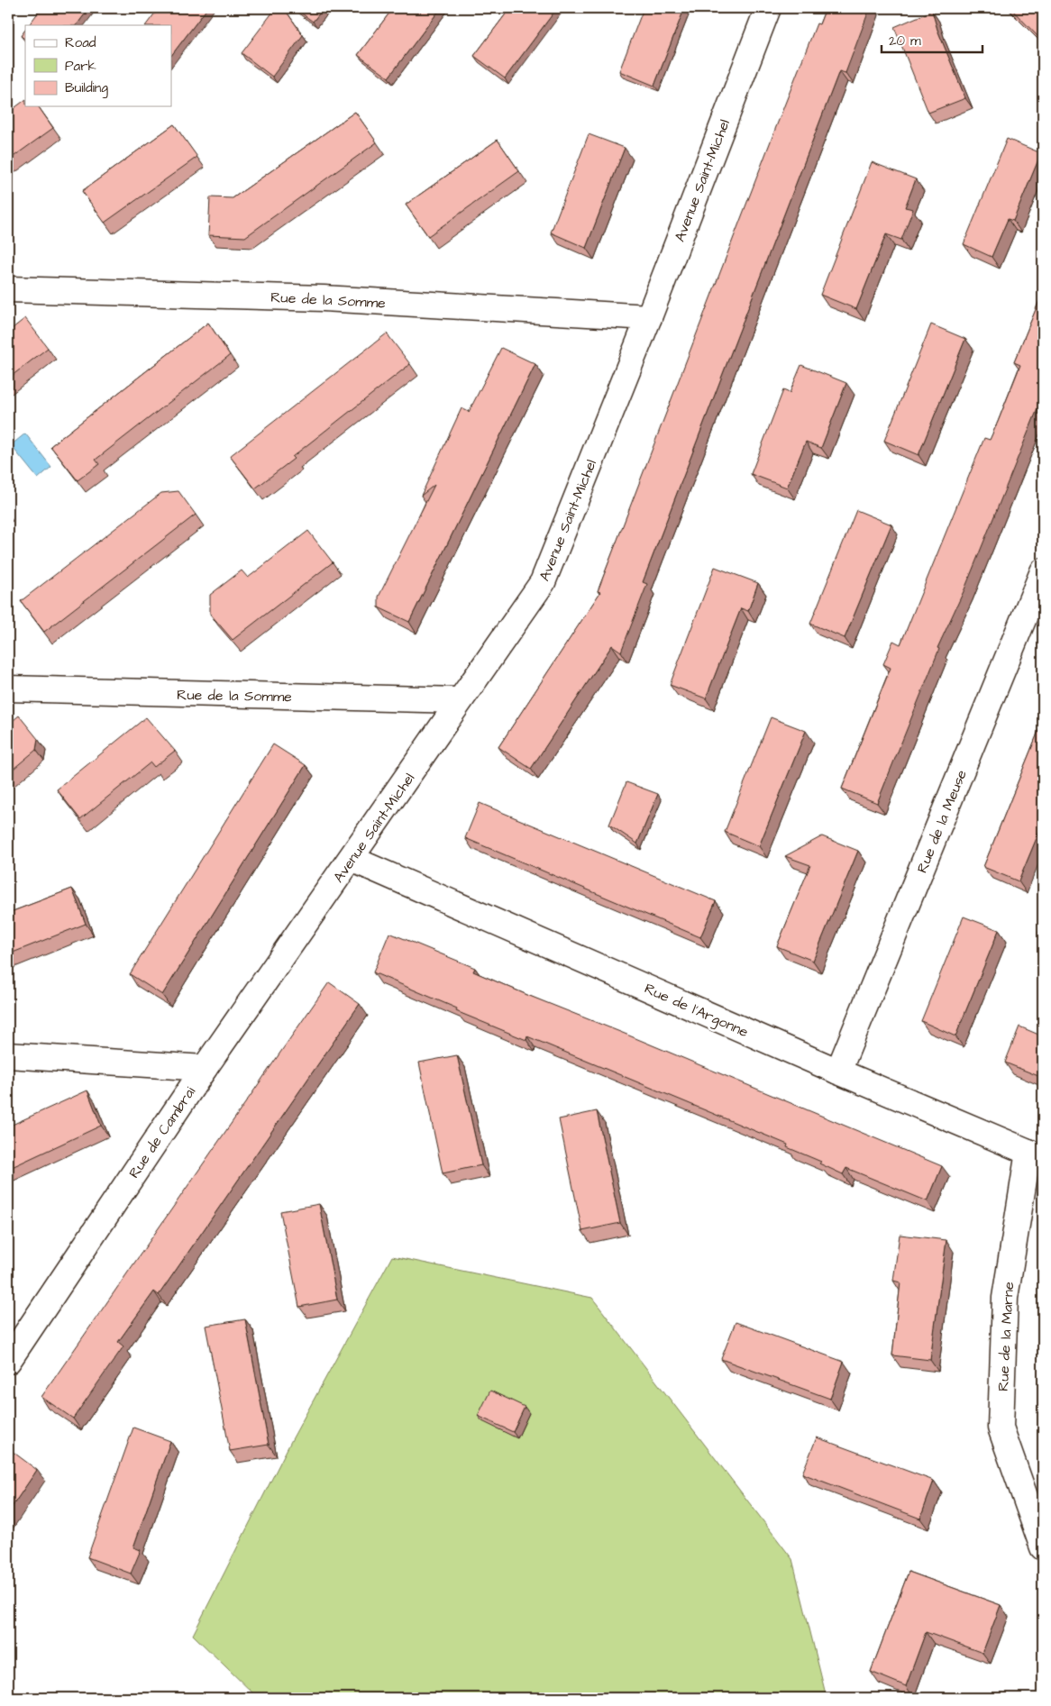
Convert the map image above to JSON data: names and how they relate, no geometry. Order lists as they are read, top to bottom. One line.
{"streets":{"street":["Avenue Saint-Michel","Rue de la Somme","Rue de la Meuse","Rue de l'Argonne","Rue de Cambrai","Rue de la Marne"]},"crossings":[["Avenue Saint-Michel","Rue de la Somme"],["Avenue Saint-Michel","Rue de l'Argonne"],["Avenue Saint-Michel","Rue de Cambrai"],["Rue de la Meuse","Rue de l'Argonne"],["Rue de l'Argonne","Rue de la Marne"]],"legend":["Road","Park","Building"],"scale_bar":"20 m"}
